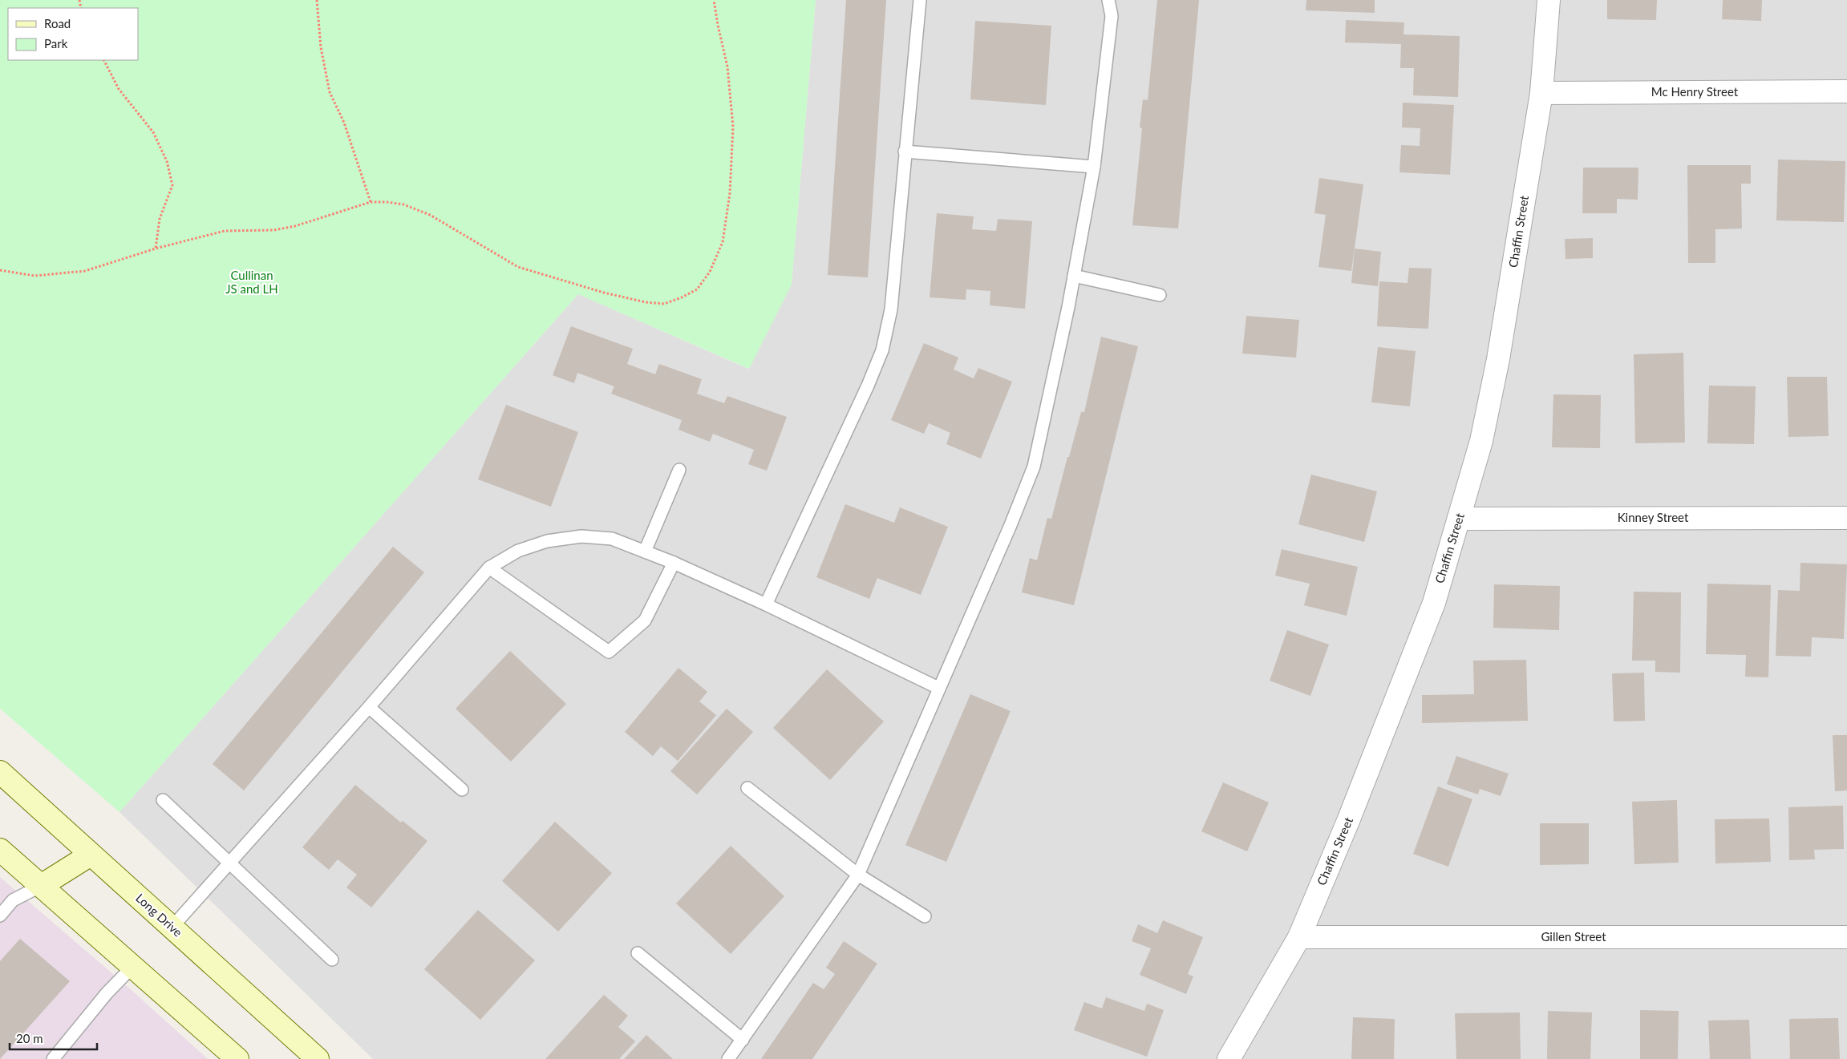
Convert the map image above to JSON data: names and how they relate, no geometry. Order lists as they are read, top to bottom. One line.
{"streets":{"main road":["Long Drive"],"street":["Mc Henry Street","Chaffin Street","Kinney Street","Gillen Street"]},"crossings":[["Mc Henry Street","Chaffin Street"],["Chaffin Street","Kinney Street"],["Chaffin Street","Gillen Street"]],"parks":["Cullinan JS and LH"],"legend":["Road","Park"],"scale_bar":"20 m"}
